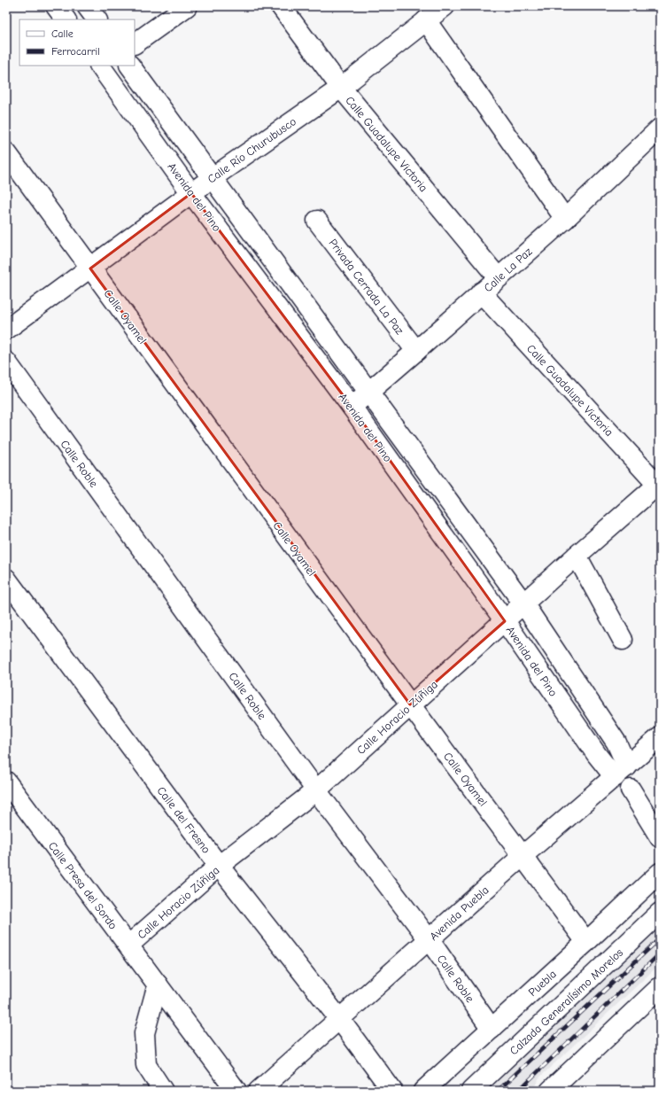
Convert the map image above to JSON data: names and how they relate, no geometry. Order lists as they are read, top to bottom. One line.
{"streets":{"street":["Calle Guadalupe Victoria","Calle Río Churubusco","Avenida del Pino","Calle La Paz","Privada Cerrada La Paz","Calle Oyamel","Calle Roble","Calle Horacio Zúñiga","Calle del Fresno","Calle Presa del Sordo","Avenida Puebla","Puebla","Calzada Generalísimo Morelos"]},"crossings":[["Calle Guadalupe Victoria","Calle Río Churubusco"],["Calle Guadalupe Victoria","Calle La Paz"],["Calle Guadalupe Victoria","Calle Horacio Zúñiga"],["Calle Río Churubusco","Avenida del Pino"],["Calle Río Churubusco","Calle Oyamel"],["Avenida del Pino","Calle La Paz"],["Avenida del Pino","Calle Horacio Zúñiga"],["Avenida del Pino","Avenida Puebla"],["Calle La Paz","Privada Cerrada La Paz"],["Calle Oyamel","Calle Horacio Zúñiga"],["Calle Oyamel","Avenida Puebla"],["Calle Oyamel","Puebla"],["Calle Roble","Calle Horacio Zúñiga"],["Calle Roble","Avenida Puebla"],["Calle Roble","Puebla"],["Calle Horacio Zúñiga","Calle del Fresno"],["Calle Horacio Zúñiga","Calle Presa del Sordo"],["Calle del Fresno","Avenida Puebla"]],"legend":["Calle","Ferrocarril"]}
